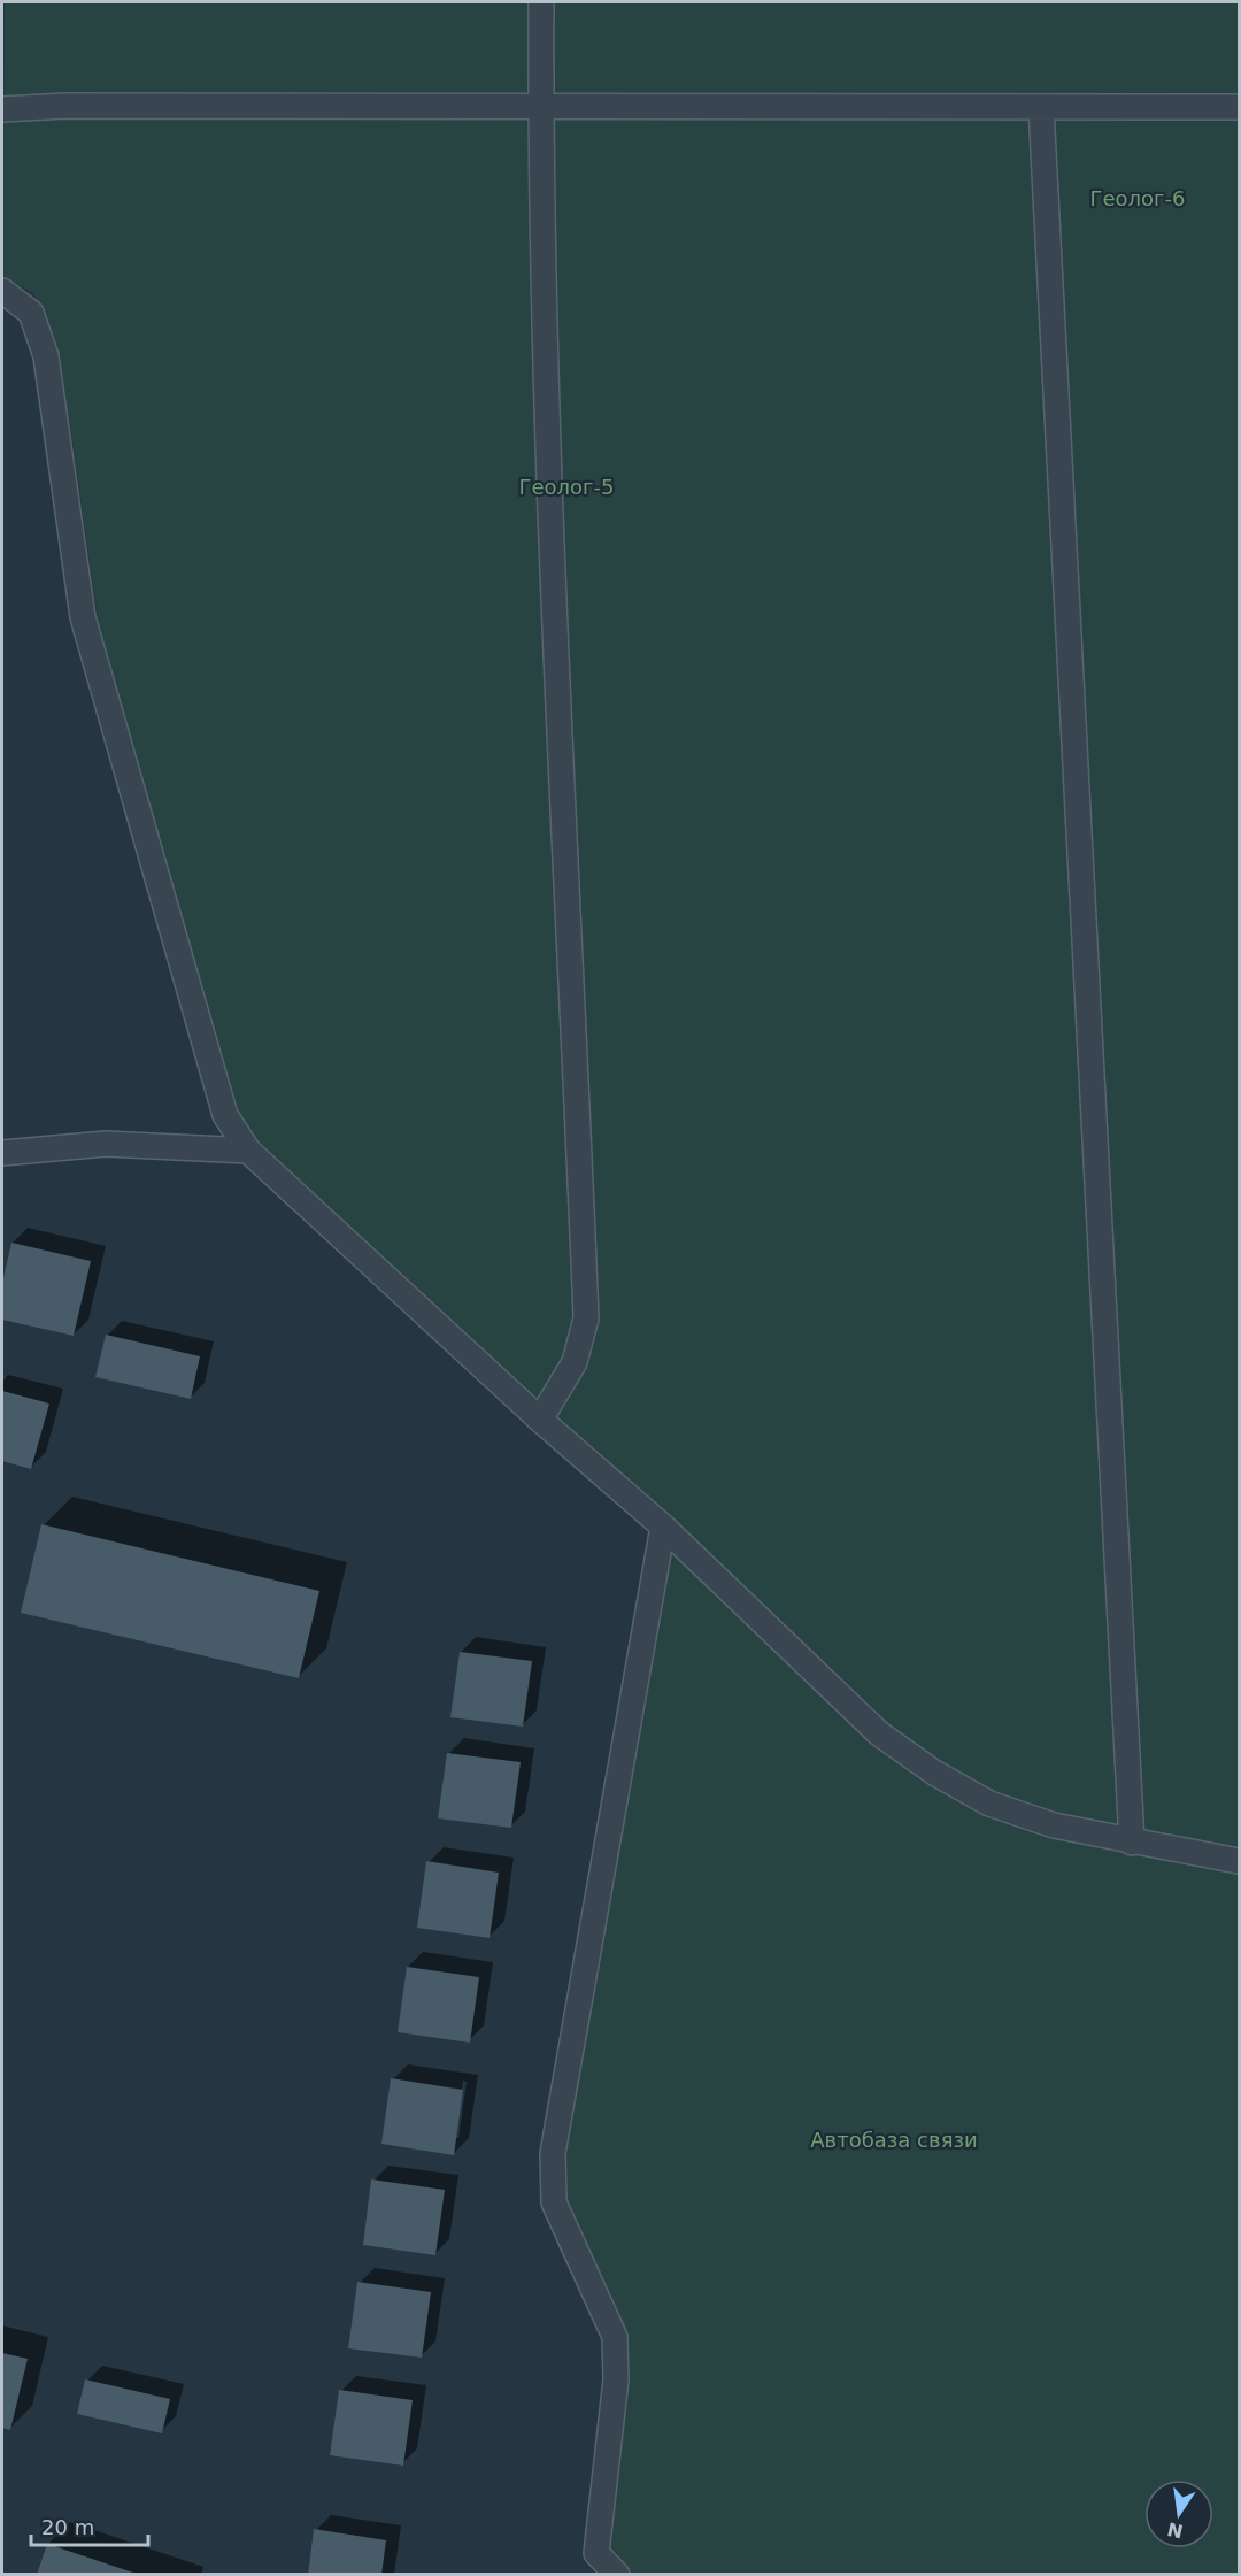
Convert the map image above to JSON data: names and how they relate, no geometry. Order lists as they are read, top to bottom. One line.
{"parks":["Геолог-6","Геолог-5","Автобаза связи"],"scale_bar":"20 m","north":"bottom"}
